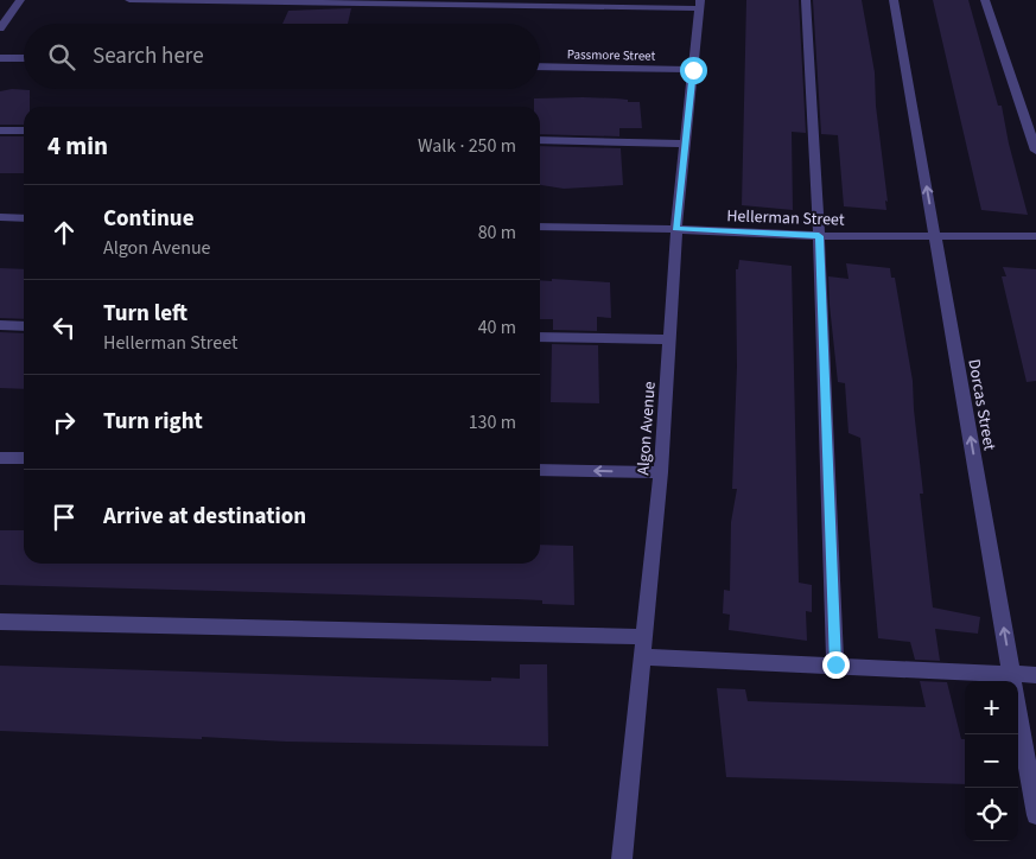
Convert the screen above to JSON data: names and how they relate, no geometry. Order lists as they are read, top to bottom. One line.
{"streets":{"street":["Passmore Street","Hellerman Street","Dorcas Street","Algon Avenue"]},"crossings":[["Passmore Street","Algon Avenue"],["Hellerman Street","Dorcas Street"],["Hellerman Street","Algon Avenue"]],"page":{"search":"Search here","heading":["4 min","Walk · 250 m"],"list":[["Continue","Algon Avenue","80 m"],["Turn left","Hellerman Street","40 m"],["Turn right","130 m"],"Arrive at destination"],"map_buttons":["+","−"]}}
